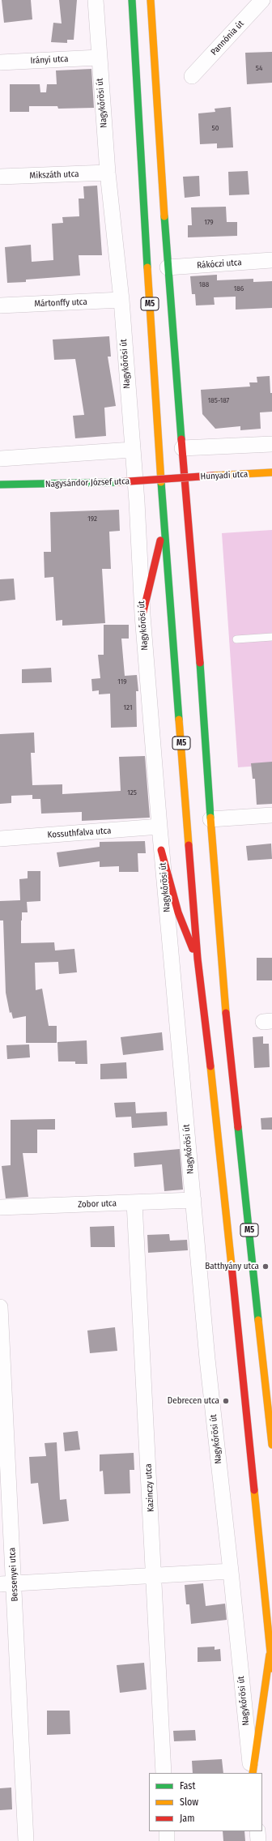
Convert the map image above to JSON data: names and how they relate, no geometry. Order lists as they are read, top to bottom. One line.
{"streets":{"main road":["M5","Hunyadi utca","Nagysándor József utca"],"street":["Pannónia út","Irányi utca","Nagykőrösi út","Mikszáth utca","Rákóczi utca","Mártonffy utca","Kossuthfalva utca","Zobor utca","Kazinczy utca","Bessenyei utca"]},"crossings":[["Irányi utca","Nagykőrösi út"],["Nagykőrösi út","Mikszáth utca"],["Nagykőrösi út","Mártonffy utca"],["Nagykőrösi út","Kossuthfalva utca"],["Nagykőrösi út","Zobor utca"],["Rákóczi utca","M5"],["Hunyadi utca","Nagysándor József utca"],["Zobor utca","Kazinczy utca"]],"places":["Batthyány utca","Debrecen utca"],"house_numbers":["54","50","179","188","186","185-187","192","119","121","125"],"legend":["Fast","Slow","Jam"]}
